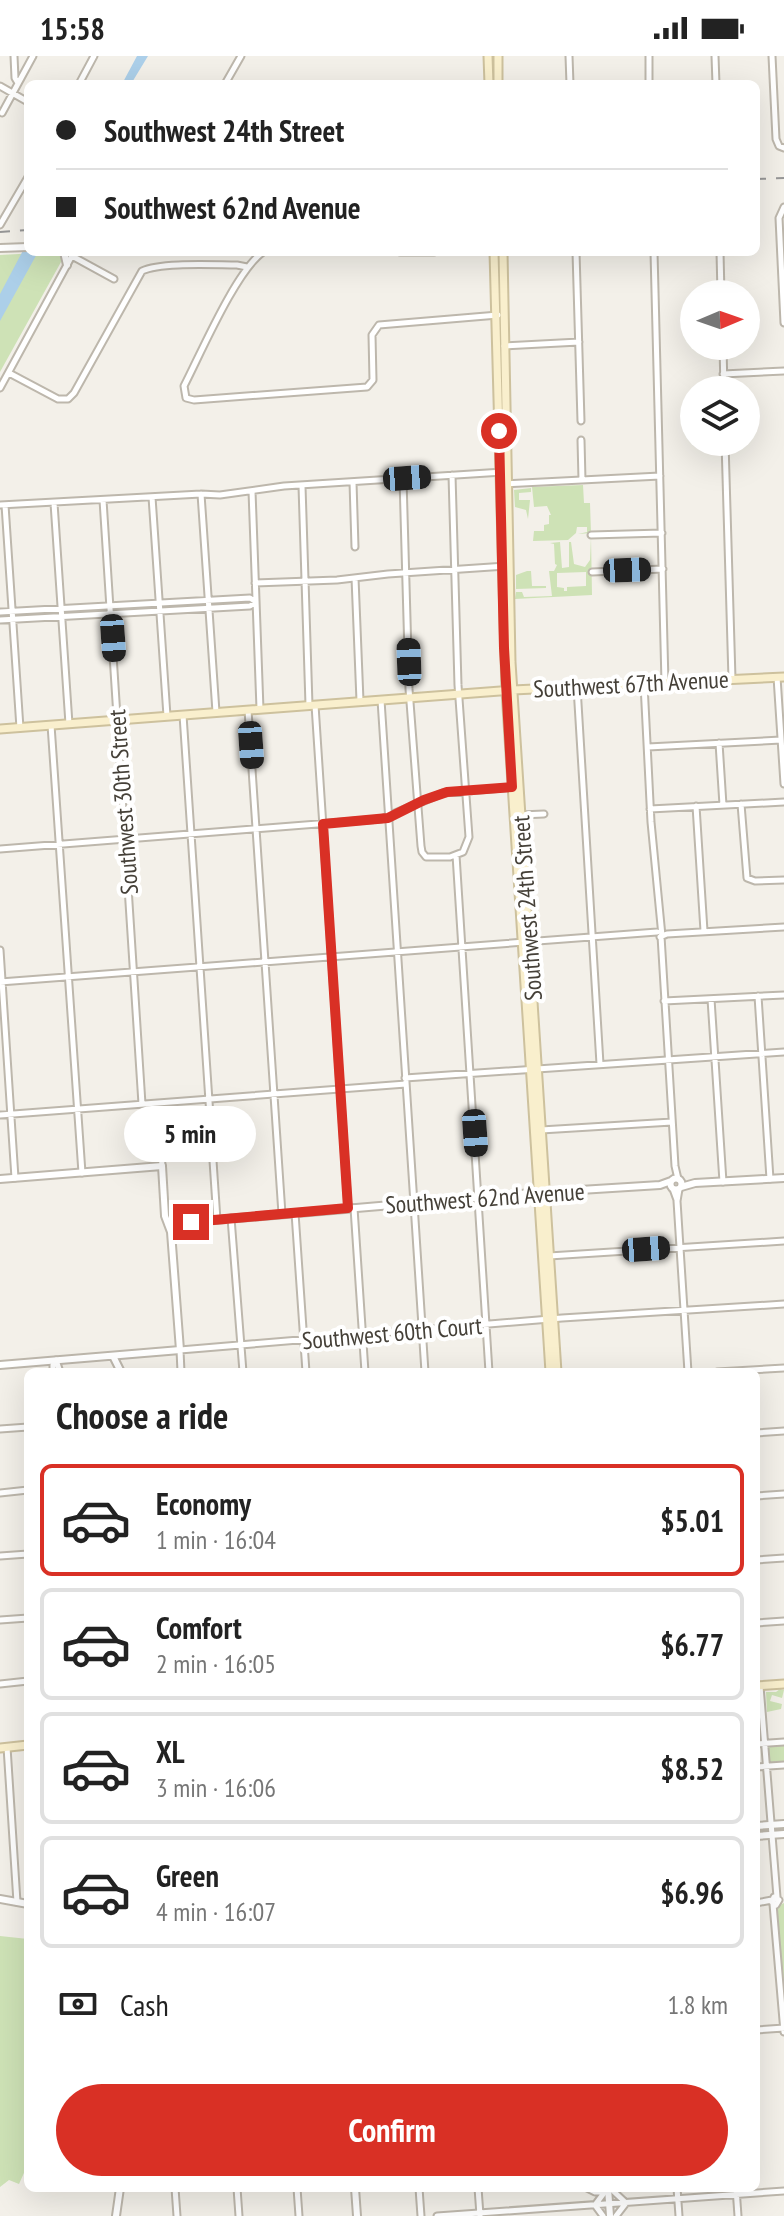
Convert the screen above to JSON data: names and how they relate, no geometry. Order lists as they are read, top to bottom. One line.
{"streets":{"main road":["Southwest 67th Avenue","Southwest 24th Street"],"street":["Southwest 30th Street","Southwest 62nd Avenue","Southwest 60th Court"]},"crossings":[["Southwest 67th Avenue","Southwest 30th Street"],["Southwest 67th Avenue","Southwest 24th Street"],["Southwest 24th Street","Southwest 62nd Avenue"],["Southwest 24th Street","Southwest 60th Court"]],"north":"right","page":{"status":"15:58","banner":["Southwest 24th Street","Southwest 62nd Avenue"],"bubble":"5 min","heading":"Choose a ride","list":[{"name":"Economy","note":"1 min · 16:04","value":"$5.01"},{"name":"Comfort","note":"2 min · 16:05","value":"$6.77"},{"name":"XL","note":"3 min · 16:06","value":"$8.52"},{"name":"Green","note":"4 min · 16:07","value":"$6.96"}],"pay":["Cash","1.8 km"],"buttons":"Confirm"}}
